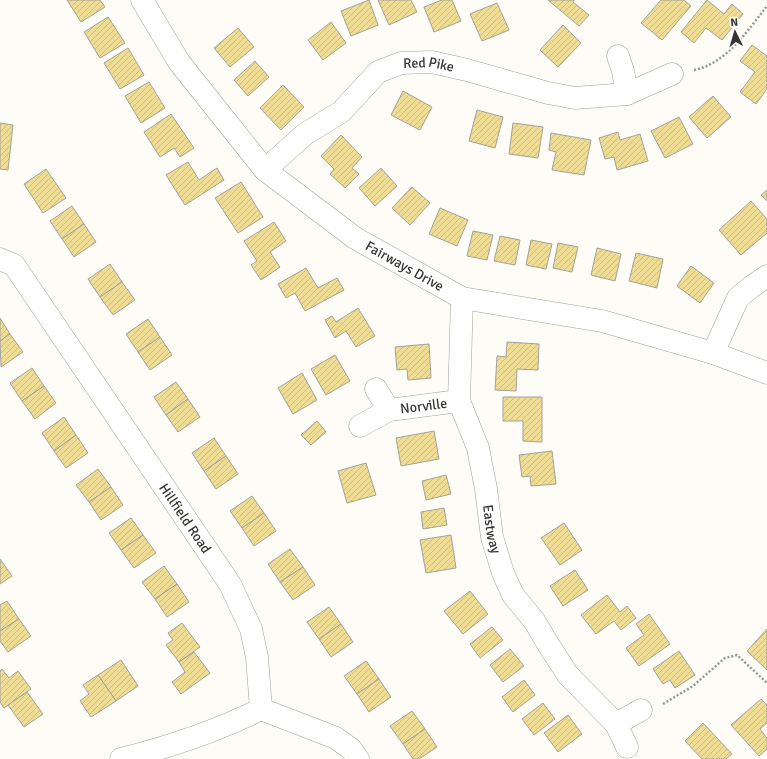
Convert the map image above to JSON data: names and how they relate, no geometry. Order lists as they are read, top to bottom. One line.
{"streets":{"street":["Red Pike","Fairways Drive","Norville","Hillfield Road","Eastway"]},"crossings":[["Red Pike","Fairways Drive"],["Fairways Drive","Eastway"],["Norville","Eastway"]],"north":"top"}
